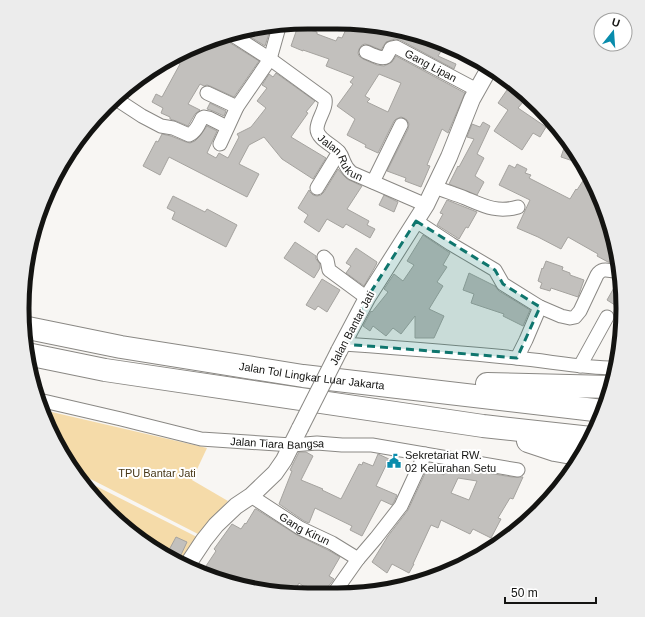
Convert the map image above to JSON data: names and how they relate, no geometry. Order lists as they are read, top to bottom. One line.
{"streets":{"highway":["Jalan Tol Lingkar Luar Jakarta"],"street":["Gang Lipan","Jalan Rukun","Jalan Bantar Jati","Jalan Tiara Bangsa","Gang Kirun"]},"crossings":[["Gang Lipan","Jalan Bantar Jati"],["Jalan Rukun","Jalan Bantar Jati"],["Jalan Bantar Jati","Jalan Tiara Bangsa"],["Jalan Bantar Jati","Gang Kirun"]],"parks":["TPU Bantar Jati"],"places":{"public building":["Sekretariat RW. 02 Kelurahan Setu"]},"scale_bar":"50 m","north":"top"}
